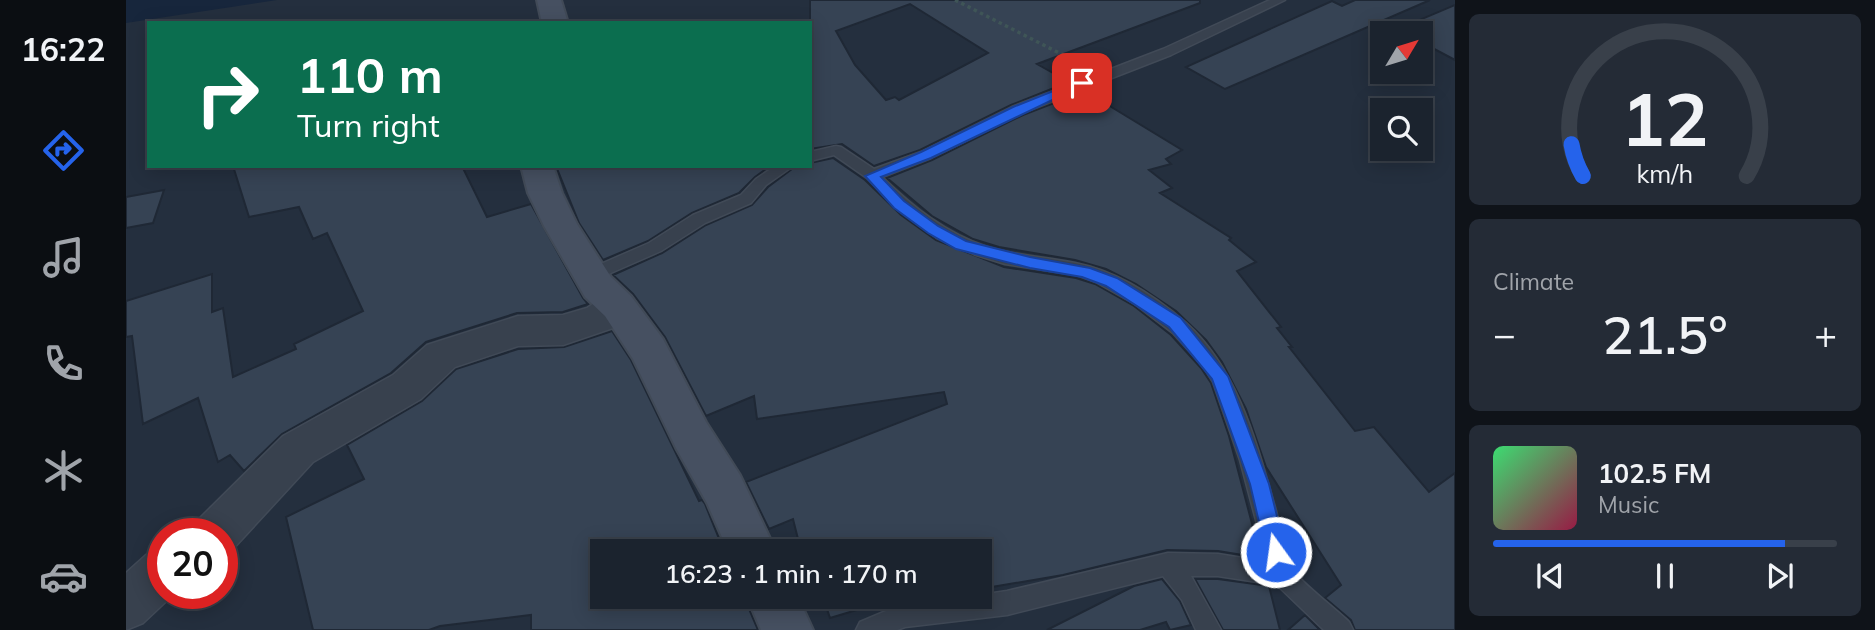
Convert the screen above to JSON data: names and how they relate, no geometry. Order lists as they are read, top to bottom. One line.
{"north":"top right","page":{"tabs":"16:22","turn":["110 m","Turn right"],"tile":"Climate","heat":["−","21.5°","+"],"song":["102.5 FM","Music"],"limit":"20","trip":"16:23 · 1 min · 170 m","gauge":["12","km/h"]}}
